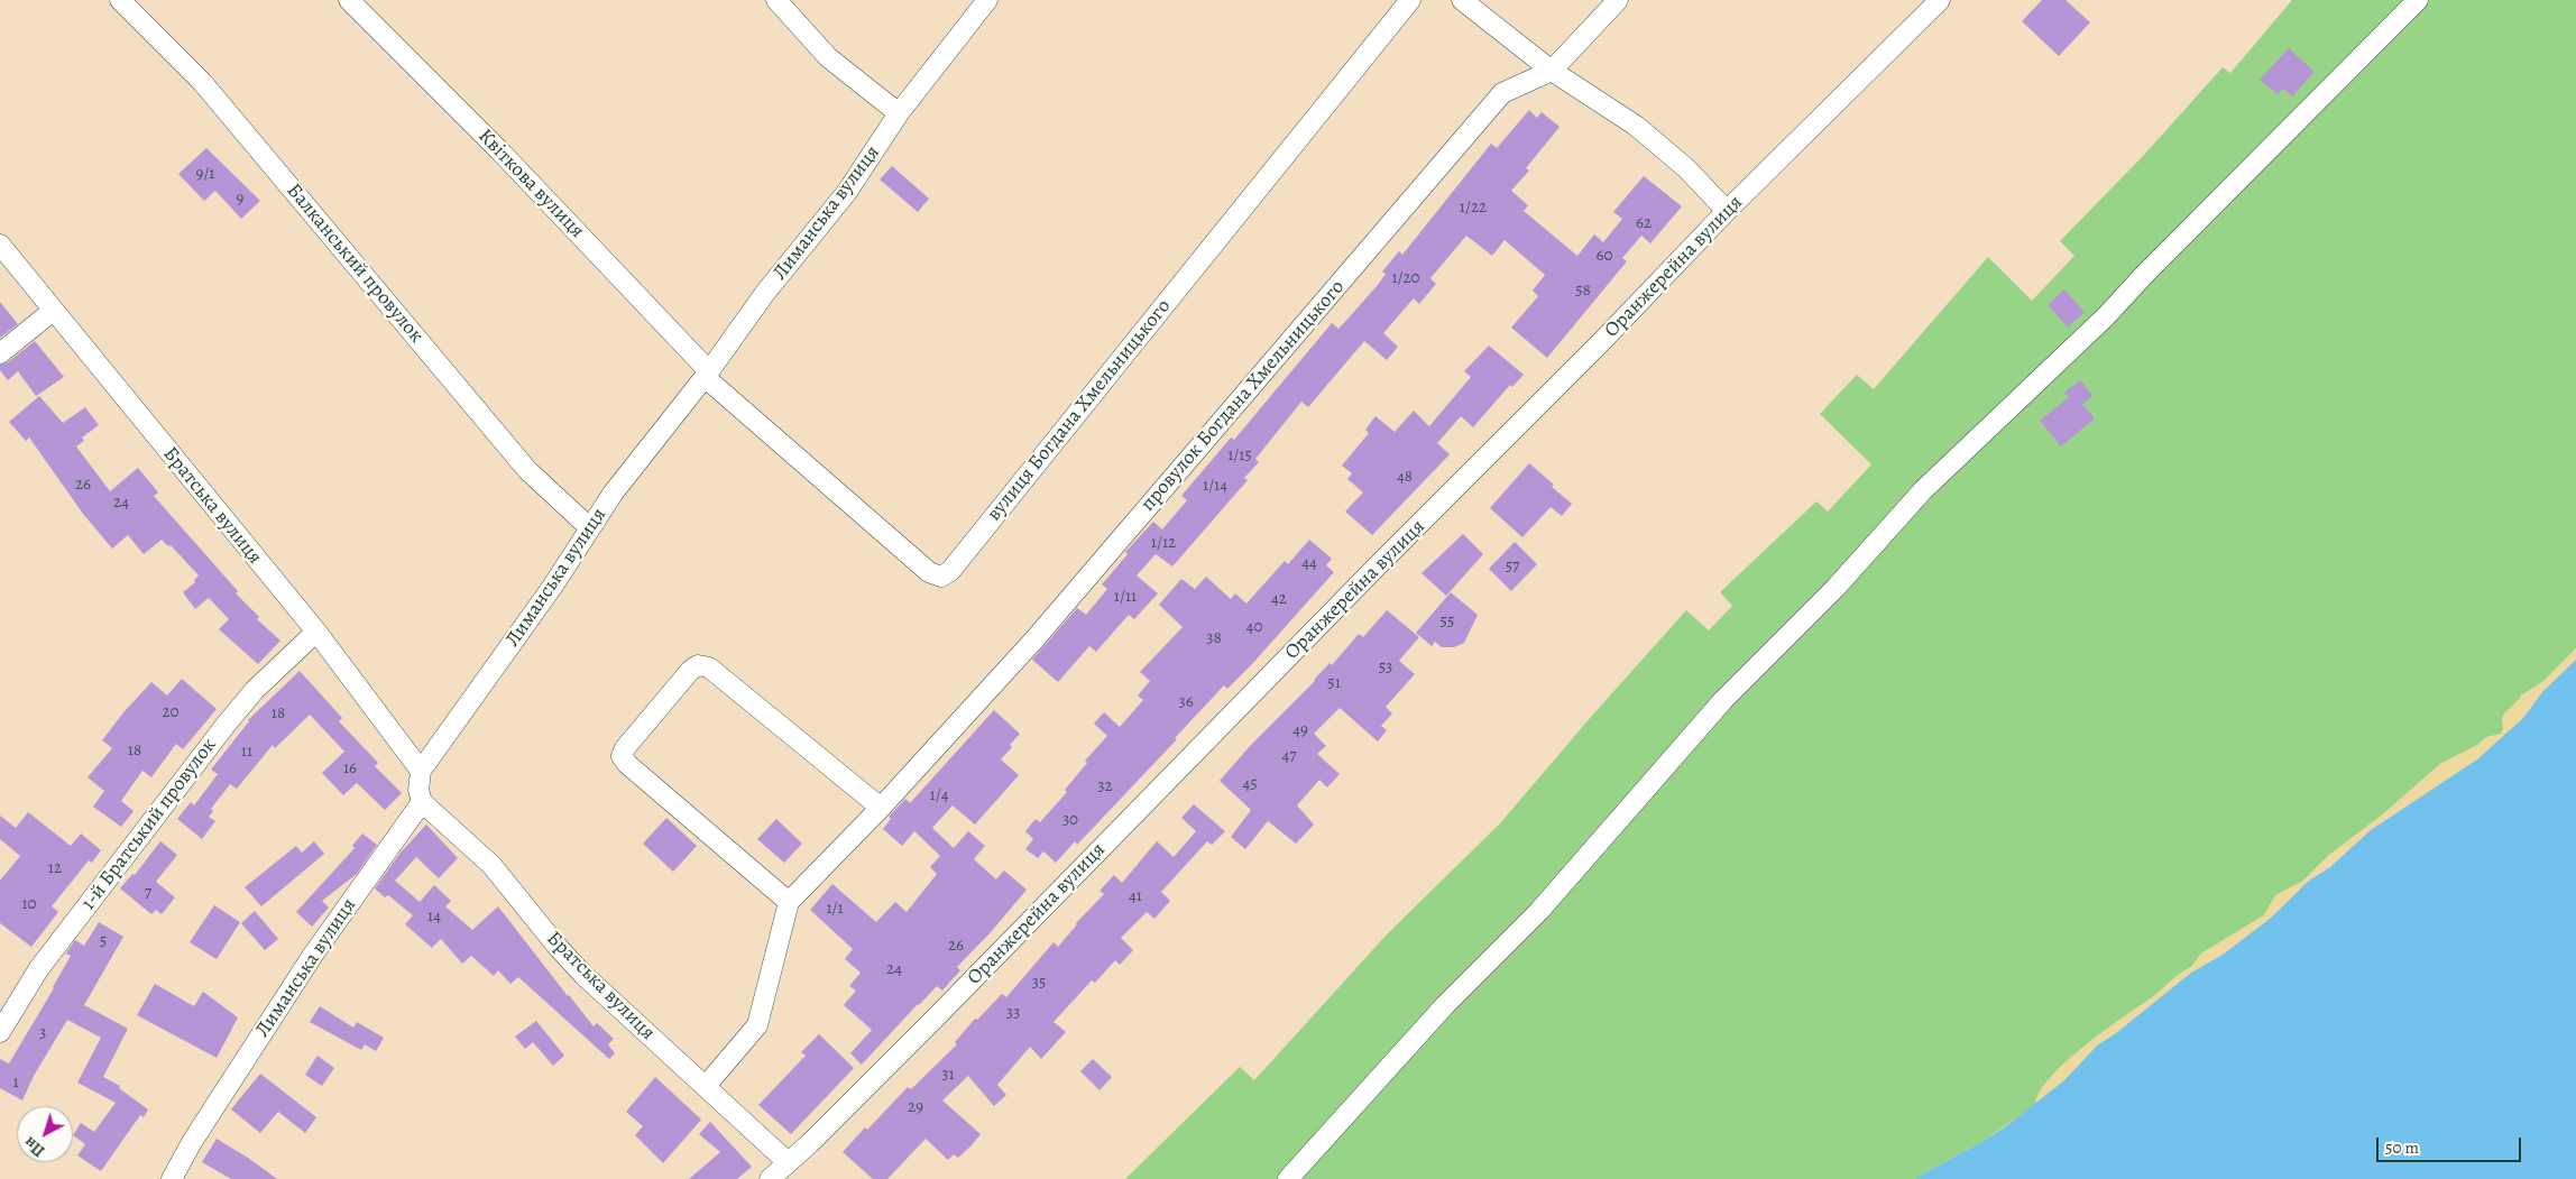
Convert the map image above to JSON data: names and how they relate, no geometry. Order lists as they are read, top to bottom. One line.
{"streets":{"street":["Квіткова вулиця","Лиманська вулиця","Балканський провулок","Оранжерейна вулиця","провулок Богдана Хмельницького","вулиця Богдана Хмельницького","Братська вулиця","1-й Братський провулок"]},"crossings":[["Квіткова вулиця","Лиманська вулиця"],["Квіткова вулиця","вулиця Богдана Хмельницького"],["Лиманська вулиця","Балканський провулок"],["Лиманська вулиця","вулиця Богдана Хмельницького"],["Лиманська вулиця","Братська вулиця"],["Оранжерейна вулиця","Братська вулиця"],["Братська вулиця","1-й Братський провулок"]],"house_numbers":["9/1","9","1/22","62","60","1/20","58","1/15","48","26","1/14","24","1/12","44","57","1/11","42","55","40","38","53","51","36","20","18","49","18","11","47","16","45","32","1/4","30","12","7","41","10","1/1","14","5","26","24","35","33","3","31","1","29"],"scale_bar":"50 m","north":"bottom left"}
